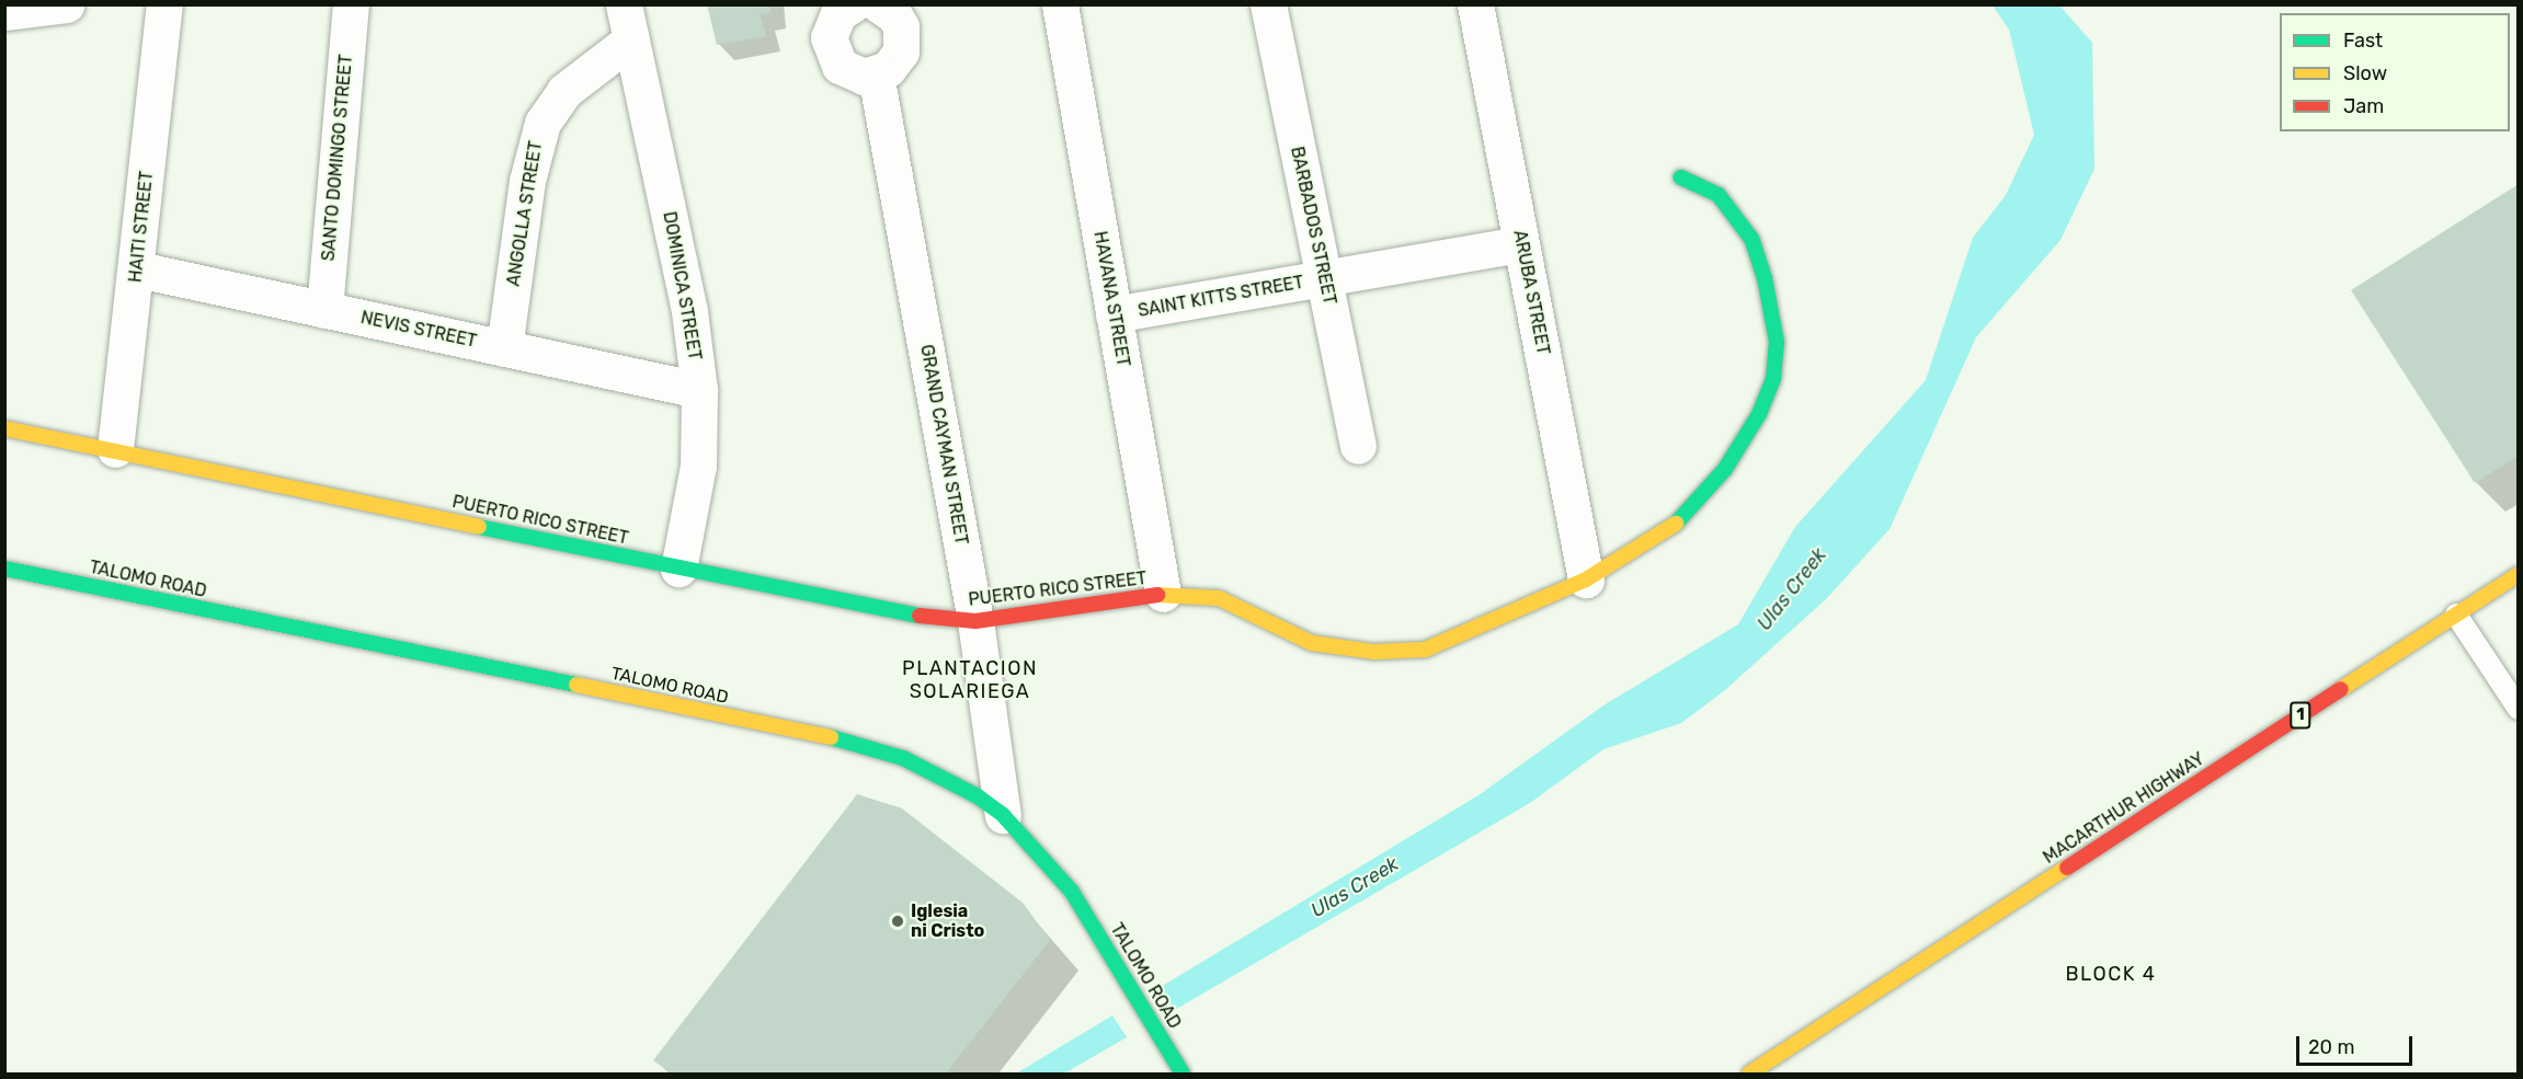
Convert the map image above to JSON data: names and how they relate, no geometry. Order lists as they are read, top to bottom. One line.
{"streets":{"main road":["PUERTO RICO STREET","TALOMO ROAD","1","MACARTHUR HIGHWAY"],"street":["SANTO DOMINGO STREET","ANGOLLA STREET","BARBADOS STREET","HAITI STREET","DOMINICA STREET","ARUBA STREET","SAINT KITTS STREET","HAVANA STREET","NEVIS STREET","GRAND CAYMAN STREET"]},"crossings":[["SANTO DOMINGO STREET","NEVIS STREET"],["ANGOLLA STREET","DOMINICA STREET"],["ANGOLLA STREET","NEVIS STREET"],["BARBADOS STREET","SAINT KITTS STREET"],["HAITI STREET","NEVIS STREET"],["HAITI STREET","PUERTO RICO STREET"],["DOMINICA STREET","NEVIS STREET"],["DOMINICA STREET","PUERTO RICO STREET"],["ARUBA STREET","SAINT KITTS STREET"],["ARUBA STREET","PUERTO RICO STREET"],["SAINT KITTS STREET","HAVANA STREET"],["HAVANA STREET","PUERTO RICO STREET"],["GRAND CAYMAN STREET","PUERTO RICO STREET"],["GRAND CAYMAN STREET","TALOMO ROAD"]],"districts":["PLANTACION SOLARIEGA","BLOCK 4"],"water":["Ulas Creek"],"places":["Iglesia ni Cristo"],"legend":["Fast","Slow","Jam"],"scale_bar":"20 m"}
